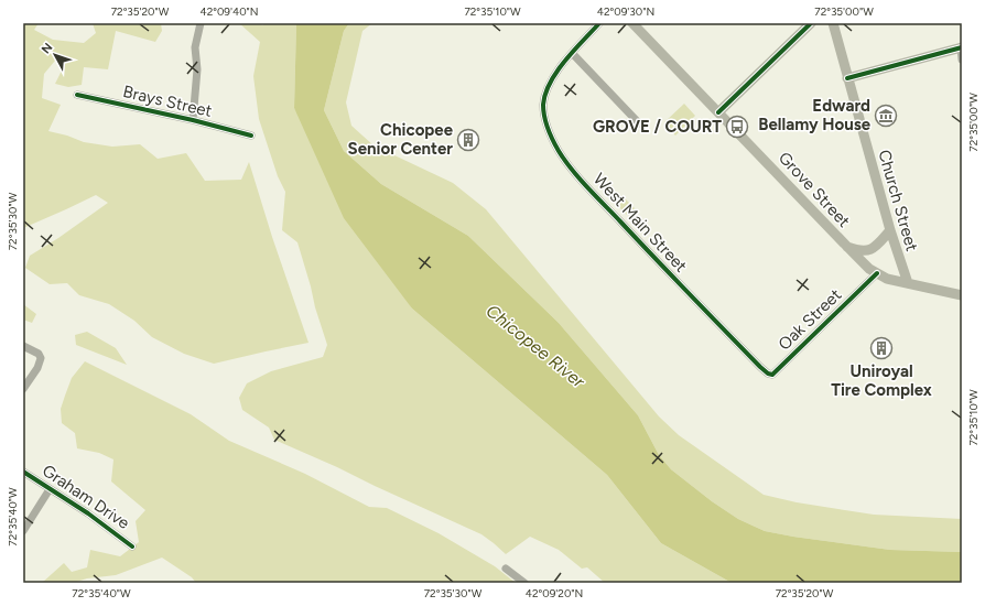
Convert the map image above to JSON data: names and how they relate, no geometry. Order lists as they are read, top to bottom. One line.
{"streets":{"main road":["Grove Street","Church Street"],"street":["Brays Street","West Main Street","Oak Street","Graham Drive"]},"crossings":[["Grove Street","Church Street"],["Grove Street","Oak Street"],["West Main Street","Oak Street"]],"water":["Chicopee River"],"places":{"museum":["Edward Bellamy House"],"bus stop":["GROVE / COURT"],"building":["Chicopee Senior Center","Uniroyal Tire Complex"]},"north":"top left","coordinates":["72°35'20\"W","42°09'40\"N","72°35'10\"W","42°09'30\"N","72°35'00\"W","72°35'30\"W","72°35'40\"W","42°09'20\"N"]}
